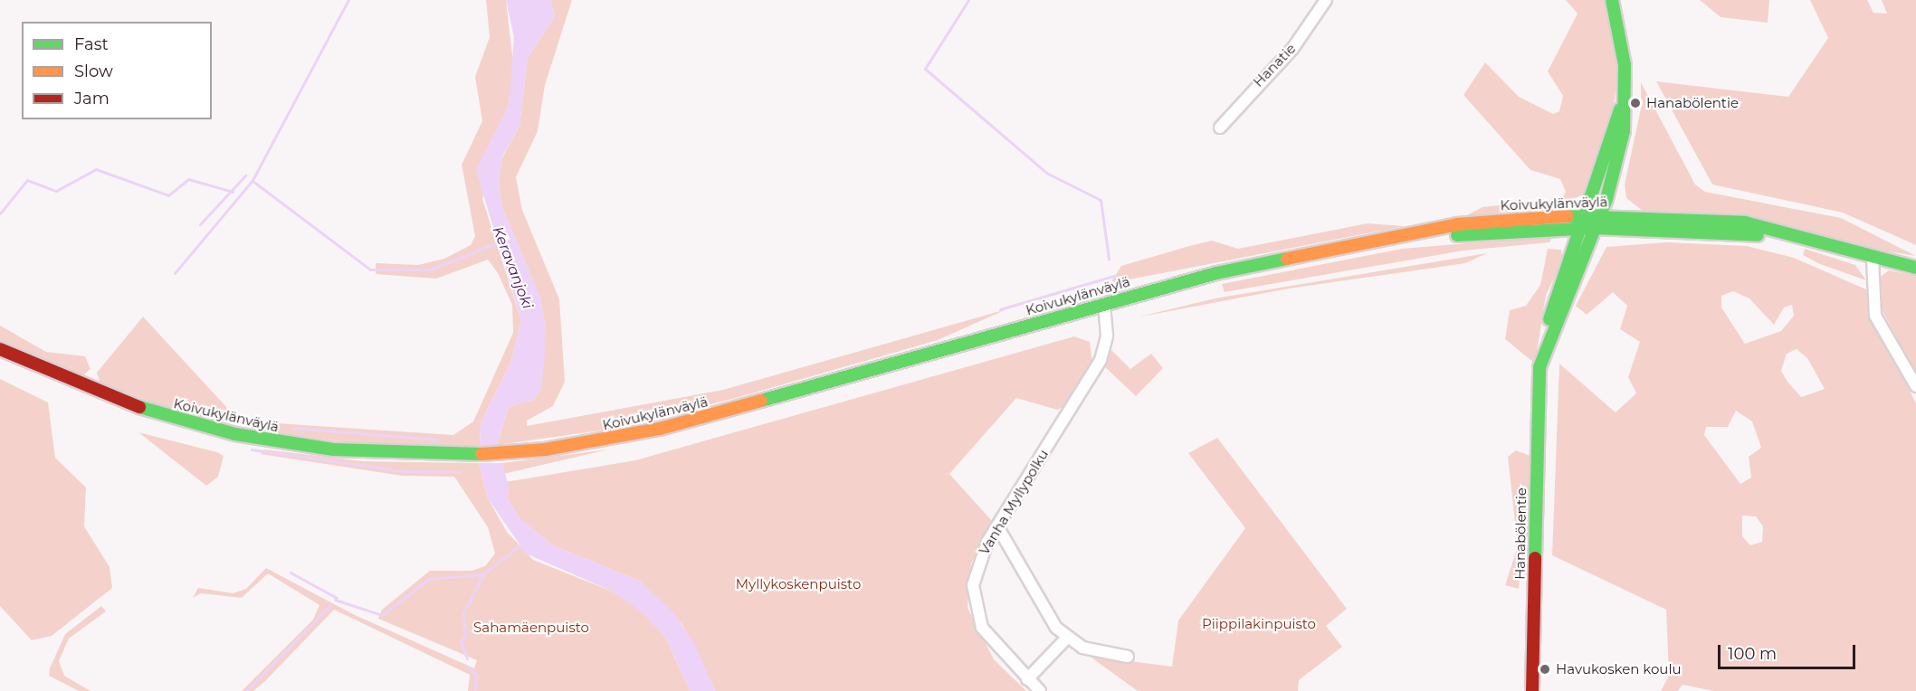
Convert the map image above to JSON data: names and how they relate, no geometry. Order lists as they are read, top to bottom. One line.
{"streets":{"main road":["Koivukylänväylä","Hanabölentie"],"street":["Hanatie","Vanha Myllypolku"]},"crossings":[["Koivukylänväylä","Vanha Myllypolku"],["Koivukylänväylä","Hanabölentie"]],"water":["Keravanjoki"],"parks":["Myllykoskenpuisto","Piippilakinpuisto","Sahamäenpuisto"],"places":["Hanabölentie","Havukosken koulu"],"legend":["Fast","Slow","Jam"],"scale_bar":"100 m"}
